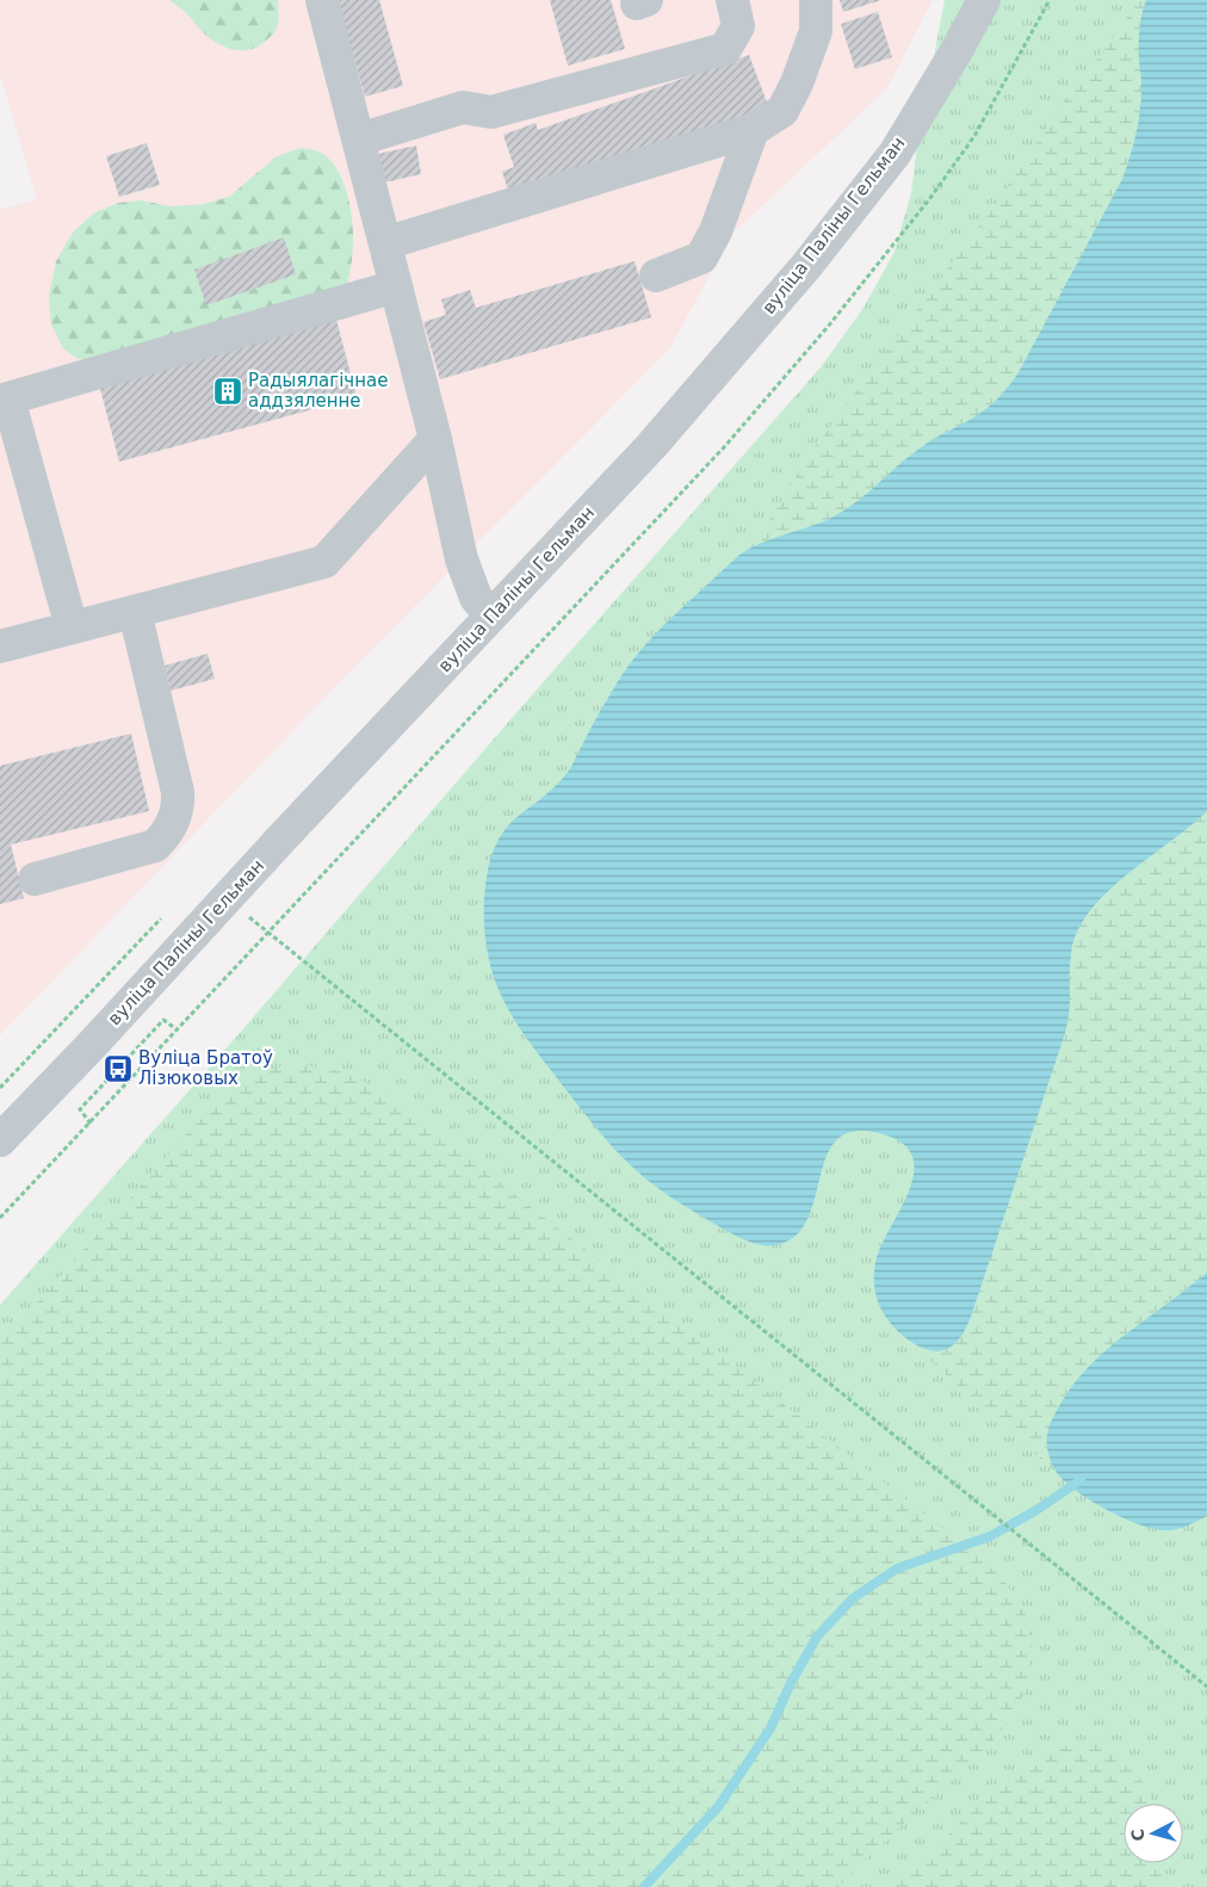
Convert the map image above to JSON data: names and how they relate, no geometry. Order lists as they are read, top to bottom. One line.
{"streets":{"street":["вуліца Паліны Гельман"]},"places":{"building":["Радыялагічнае аддзяленне"],"bus stop":["Вуліца Братоў Лізюковых"]},"north":"left"}
